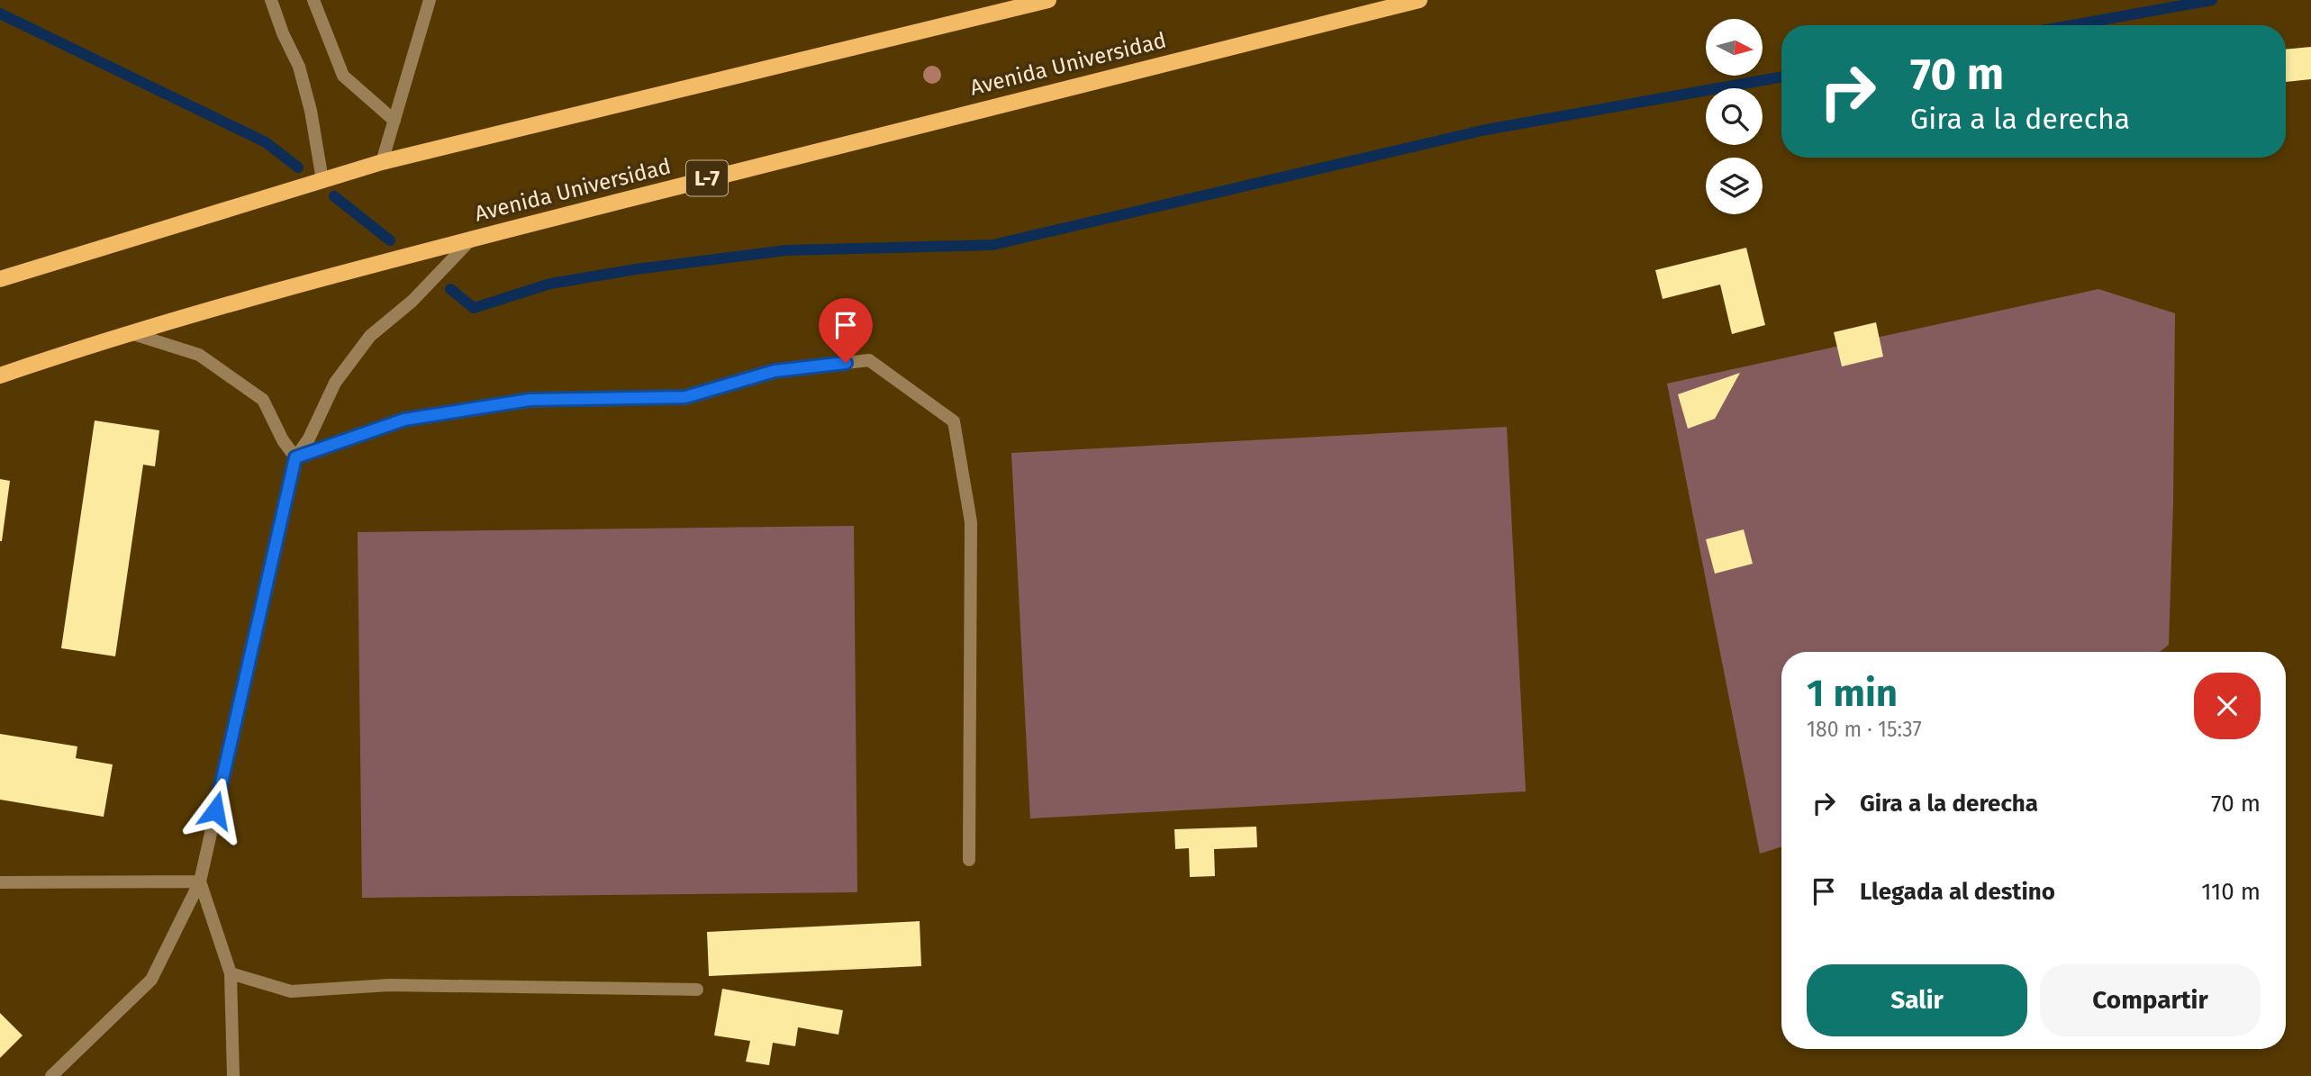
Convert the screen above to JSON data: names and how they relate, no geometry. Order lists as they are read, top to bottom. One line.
{"streets":{"main road":["Avenida Universidad","L-7"]},"north":"right","page":{"turn":["70 m","Gira a la derecha"],"heading":["1 min","180 m · 15:37"],"list":[{"name":"Gira a la derecha","value":"70 m"},{"name":"Llegada al destino","value":"110 m"}],"buttons":["Salir","Compartir"]}}
